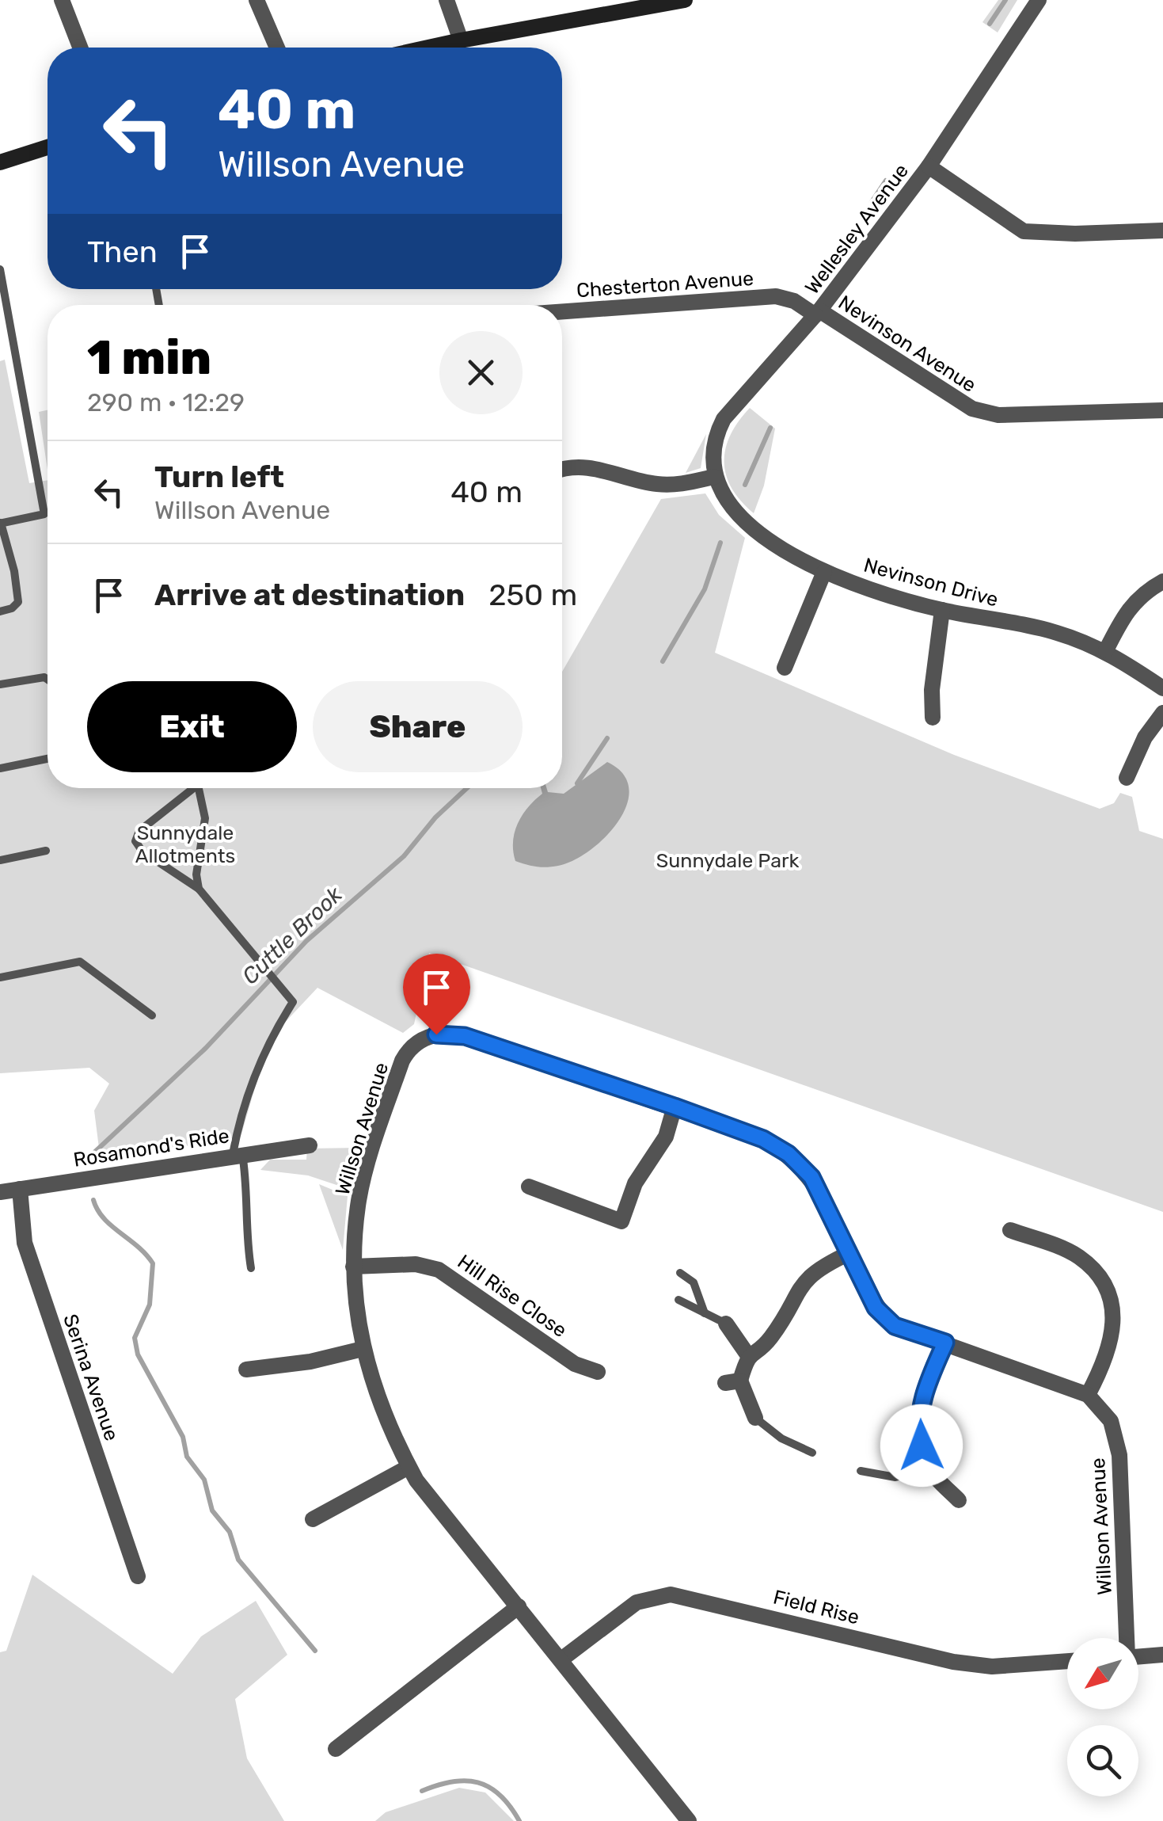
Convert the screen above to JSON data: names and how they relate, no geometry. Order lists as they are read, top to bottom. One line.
{"streets":{"street":["Wellesley Avenue","Chesterton Avenue","Nevinson Avenue","Nevinson Drive","Willson Avenue","Rosamond's Ride","Hill Rise Close","Serina Avenue","Field Rise"]},"crossings":[["Wellesley Avenue","Chesterton Avenue"],["Wellesley Avenue","Nevinson Avenue"],["Wellesley Avenue","Nevinson Drive"],["Chesterton Avenue","Nevinson Avenue"],["Willson Avenue","Hill Rise Close"],["Willson Avenue","Field Rise"],["Rosamond's Ride","Serina Avenue"]],"water":["Cuttle Brook"],"parks":["Sunnydale Allotments","Sunnydale Park"],"north":"bottom left","page":{"turn":["40 m","Willson Avenue"],"then":"Then","heading":["1 min","290 m · 12:29"],"list":[{"name":"Turn left","note":"Willson Avenue","value":"40 m"},{"name":"Arrive at destination","value":"250 m"}],"buttons":["Exit","Share"]}}
